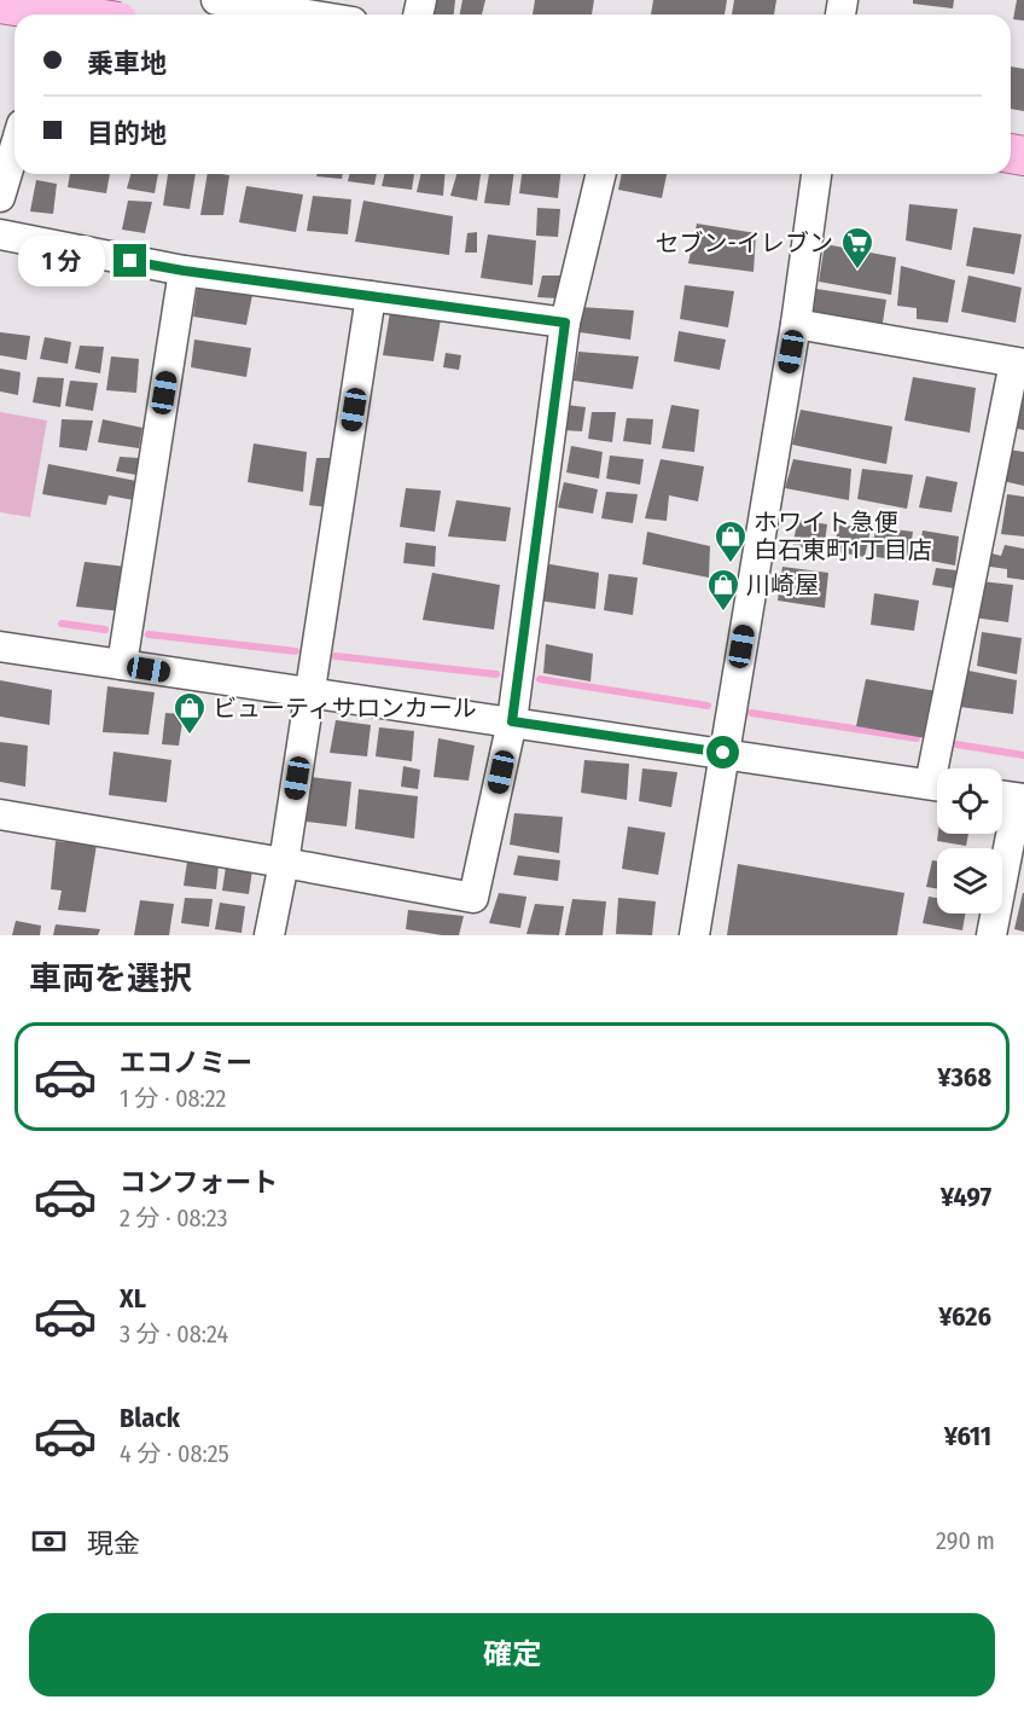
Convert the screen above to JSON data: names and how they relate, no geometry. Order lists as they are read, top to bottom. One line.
{"places":{"supermarket":["セブン-イレブン"],"shop":["ホワイト急便 白石東町1丁目店","川崎屋","ビューティサロンカール"]},"page":{"banner":["乗車地","目的地"],"bubble":"1 分","heading":"車両を選択","list":[{"name":"エコノミー","note":"1 分 · 08:22","value":"¥368"},{"name":"コンフォート","note":"2 分 · 08:23","value":"¥497"},{"name":"XL","note":"3 分 · 08:24","value":"¥626"},{"name":"Black","note":"4 分 · 08:25","value":"¥611"}],"pay":["現金","290 m"],"buttons":"確定"}}
